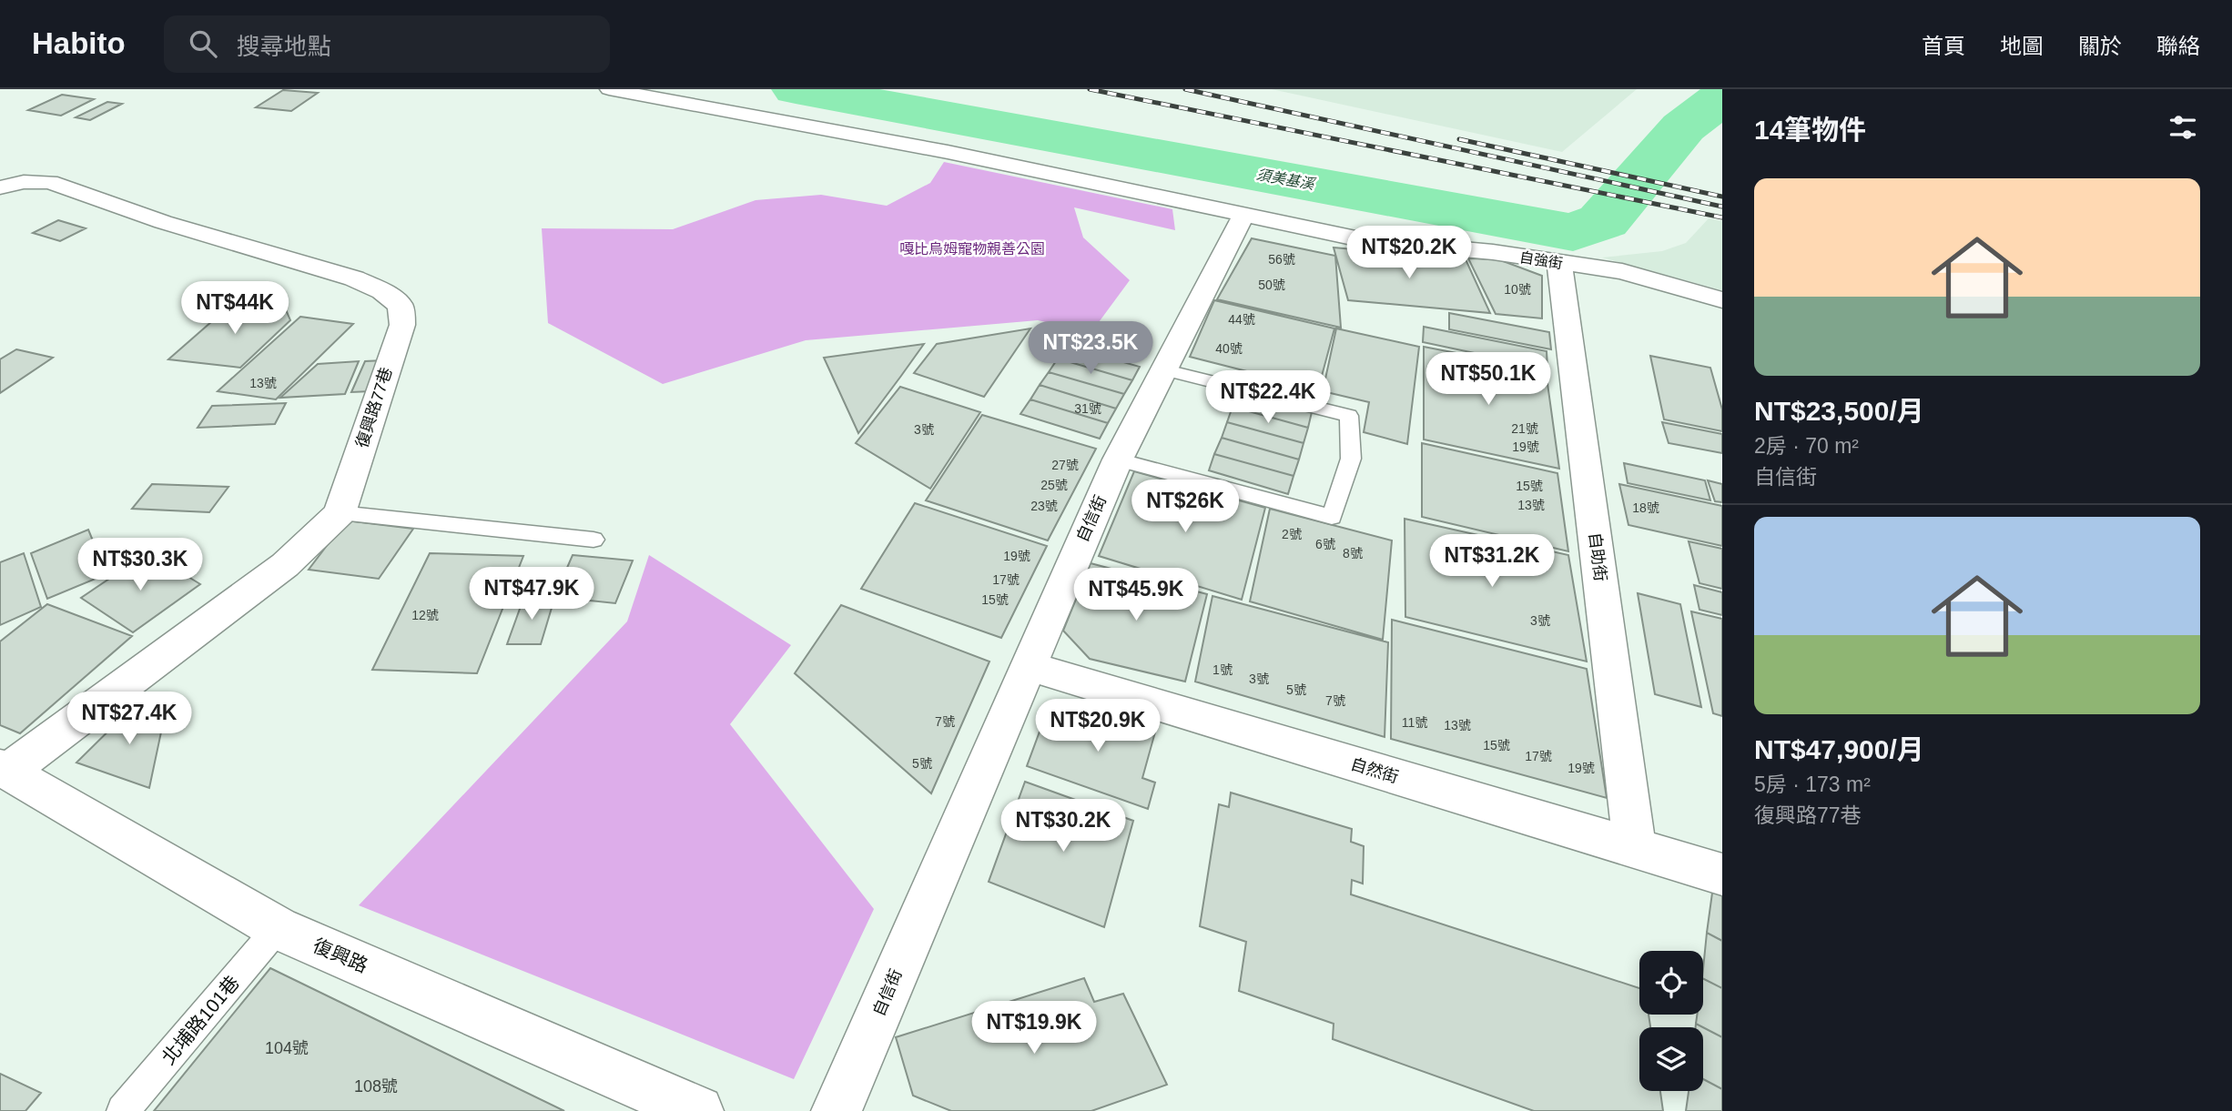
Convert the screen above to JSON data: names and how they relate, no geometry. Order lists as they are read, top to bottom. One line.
{"streets":{"street":["自強街","復興路77巷","自信街","自助街","自然街","復興路"],"lane":["北埔路101巷"]},"crossings":[["自強街","自信街"],["自強街","自助街"],["復興路77巷","復興路"],["自信街","自然街"],["自助街","自然街"],["復興路","北埔路101巷"]],"water":["須美基溪"],"parks":["嘎比烏姆寵物親善公園"],"house_numbers":["56號","50號","10號","44號","40號","13號","31號","21號","3號","19號","27號","25號","15號","13號","23號","18號","2號","6號","8號","19號","17號","15號","12號","3號","1號","3號","5號","7號","7號","11號","13號","15號","17號","5號","19號","104號","108號"],"page":{"header":"Habito","search":"搜尋地點","nav":["首頁","地圖","關於","聯絡"],"heading":"14筆物件","list":[{"name":"NT$23,500/月","note":"2房 · 70 m² · 自信街"},{"name":"NT$47,900/月","note":"5房 · 173 m² · 復興路77巷"}],"price":["NT$20.2K","NT$44K","NT$23.5K","NT$50.1K","NT$22.4K","NT$26K","NT$31.2K","NT$30.3K","NT$47.9K","NT$45.9K","NT$27.4K","NT$20.9K","NT$30.2K","NT$19.9K"]}}
